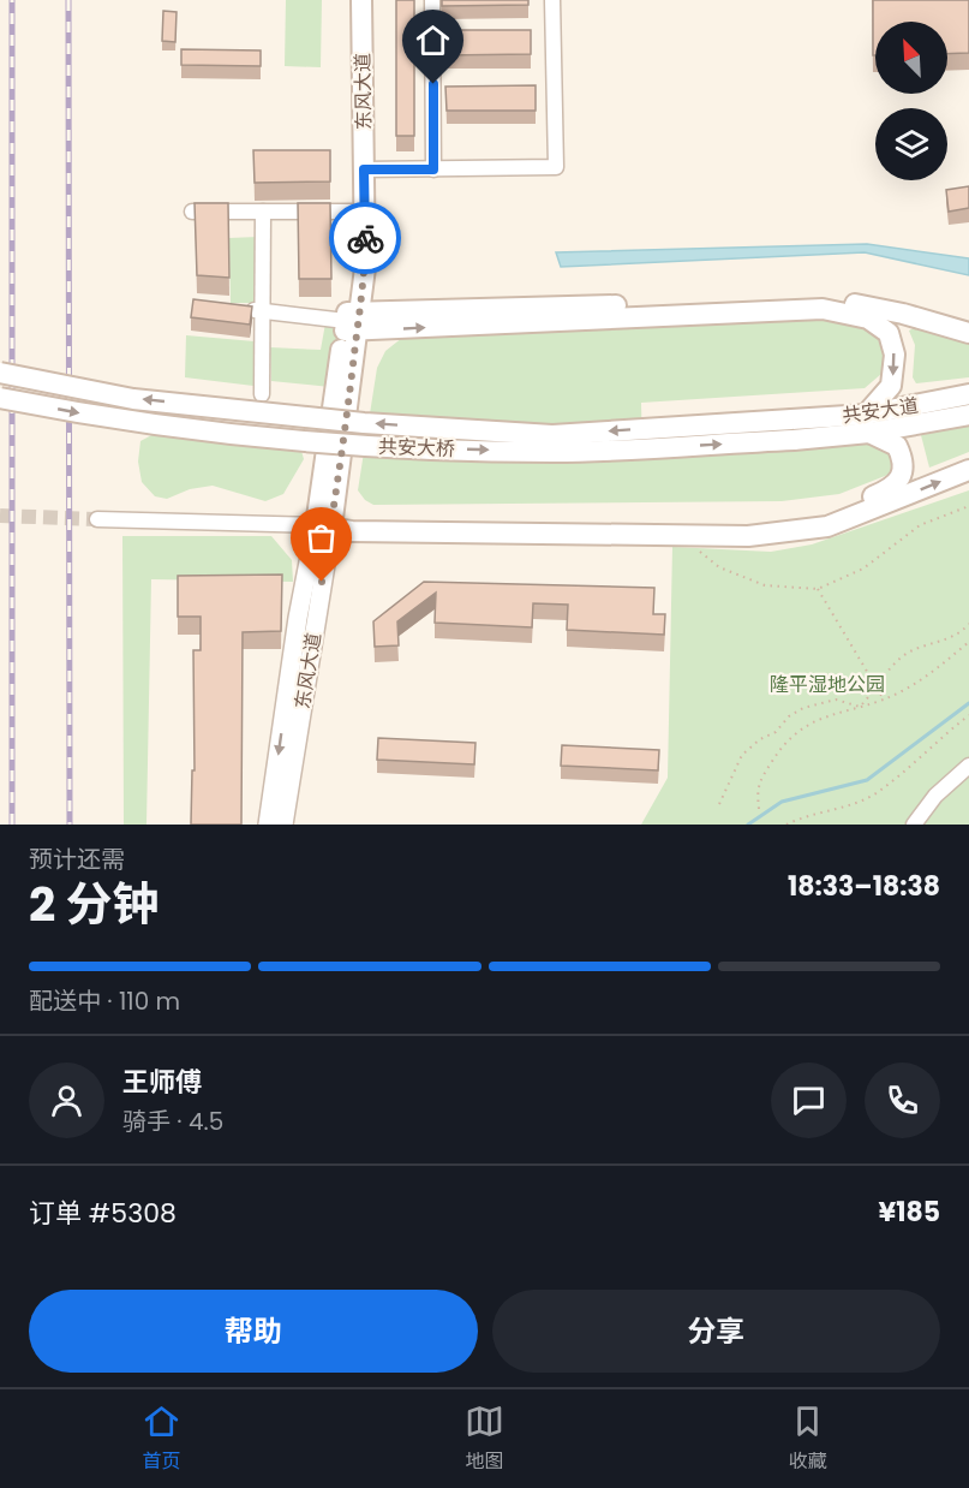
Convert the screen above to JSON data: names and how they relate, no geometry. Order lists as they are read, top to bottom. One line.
{"streets":{"main road":["东风大道","共安大道","共安大桥"]},"crossings":[["共安大道","共安大桥"]],"parks":["隆平湿地公园"],"north":"top left","page":{"heading":["2 分钟","预计还需","18:33–18:38"],"panel":["王师傅","骑手 · 4.5","订单 #5308","¥185"],"bar":"配送中 · 110 m","buttons":["帮助","分享"],"tabs":["首页","地图","收藏"]}}
